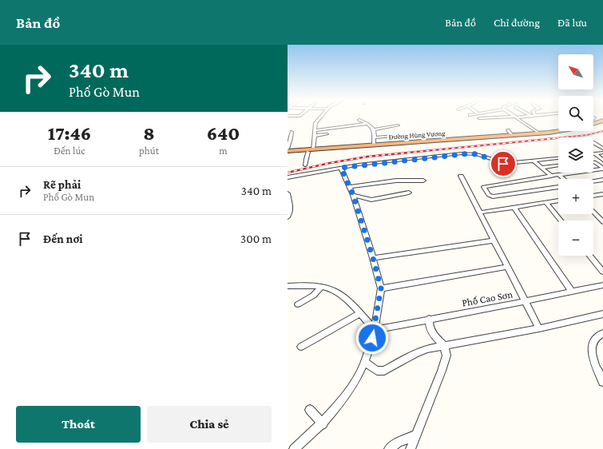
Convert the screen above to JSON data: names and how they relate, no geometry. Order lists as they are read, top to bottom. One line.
{"streets":{"highway":["Đường Hùng Vương"],"street":["Phố Cao Sơn"]},"north":"top left","page":{"header":"Bản đồ","nav":["Bản đồ","Chỉ đường","Đã lưu"],"turn":["340 m","Phố Gò Mun"],"map_buttons":["+","−"],"eta":["17:46","Đến lúc","8","phút","640","m"],"list":[{"name":"Rẽ phải","note":"Phố Gò Mun","value":"340 m"},{"name":"Đến nơi","value":"300 m"}],"buttons":["Thoát","Chia sẻ"]}}
